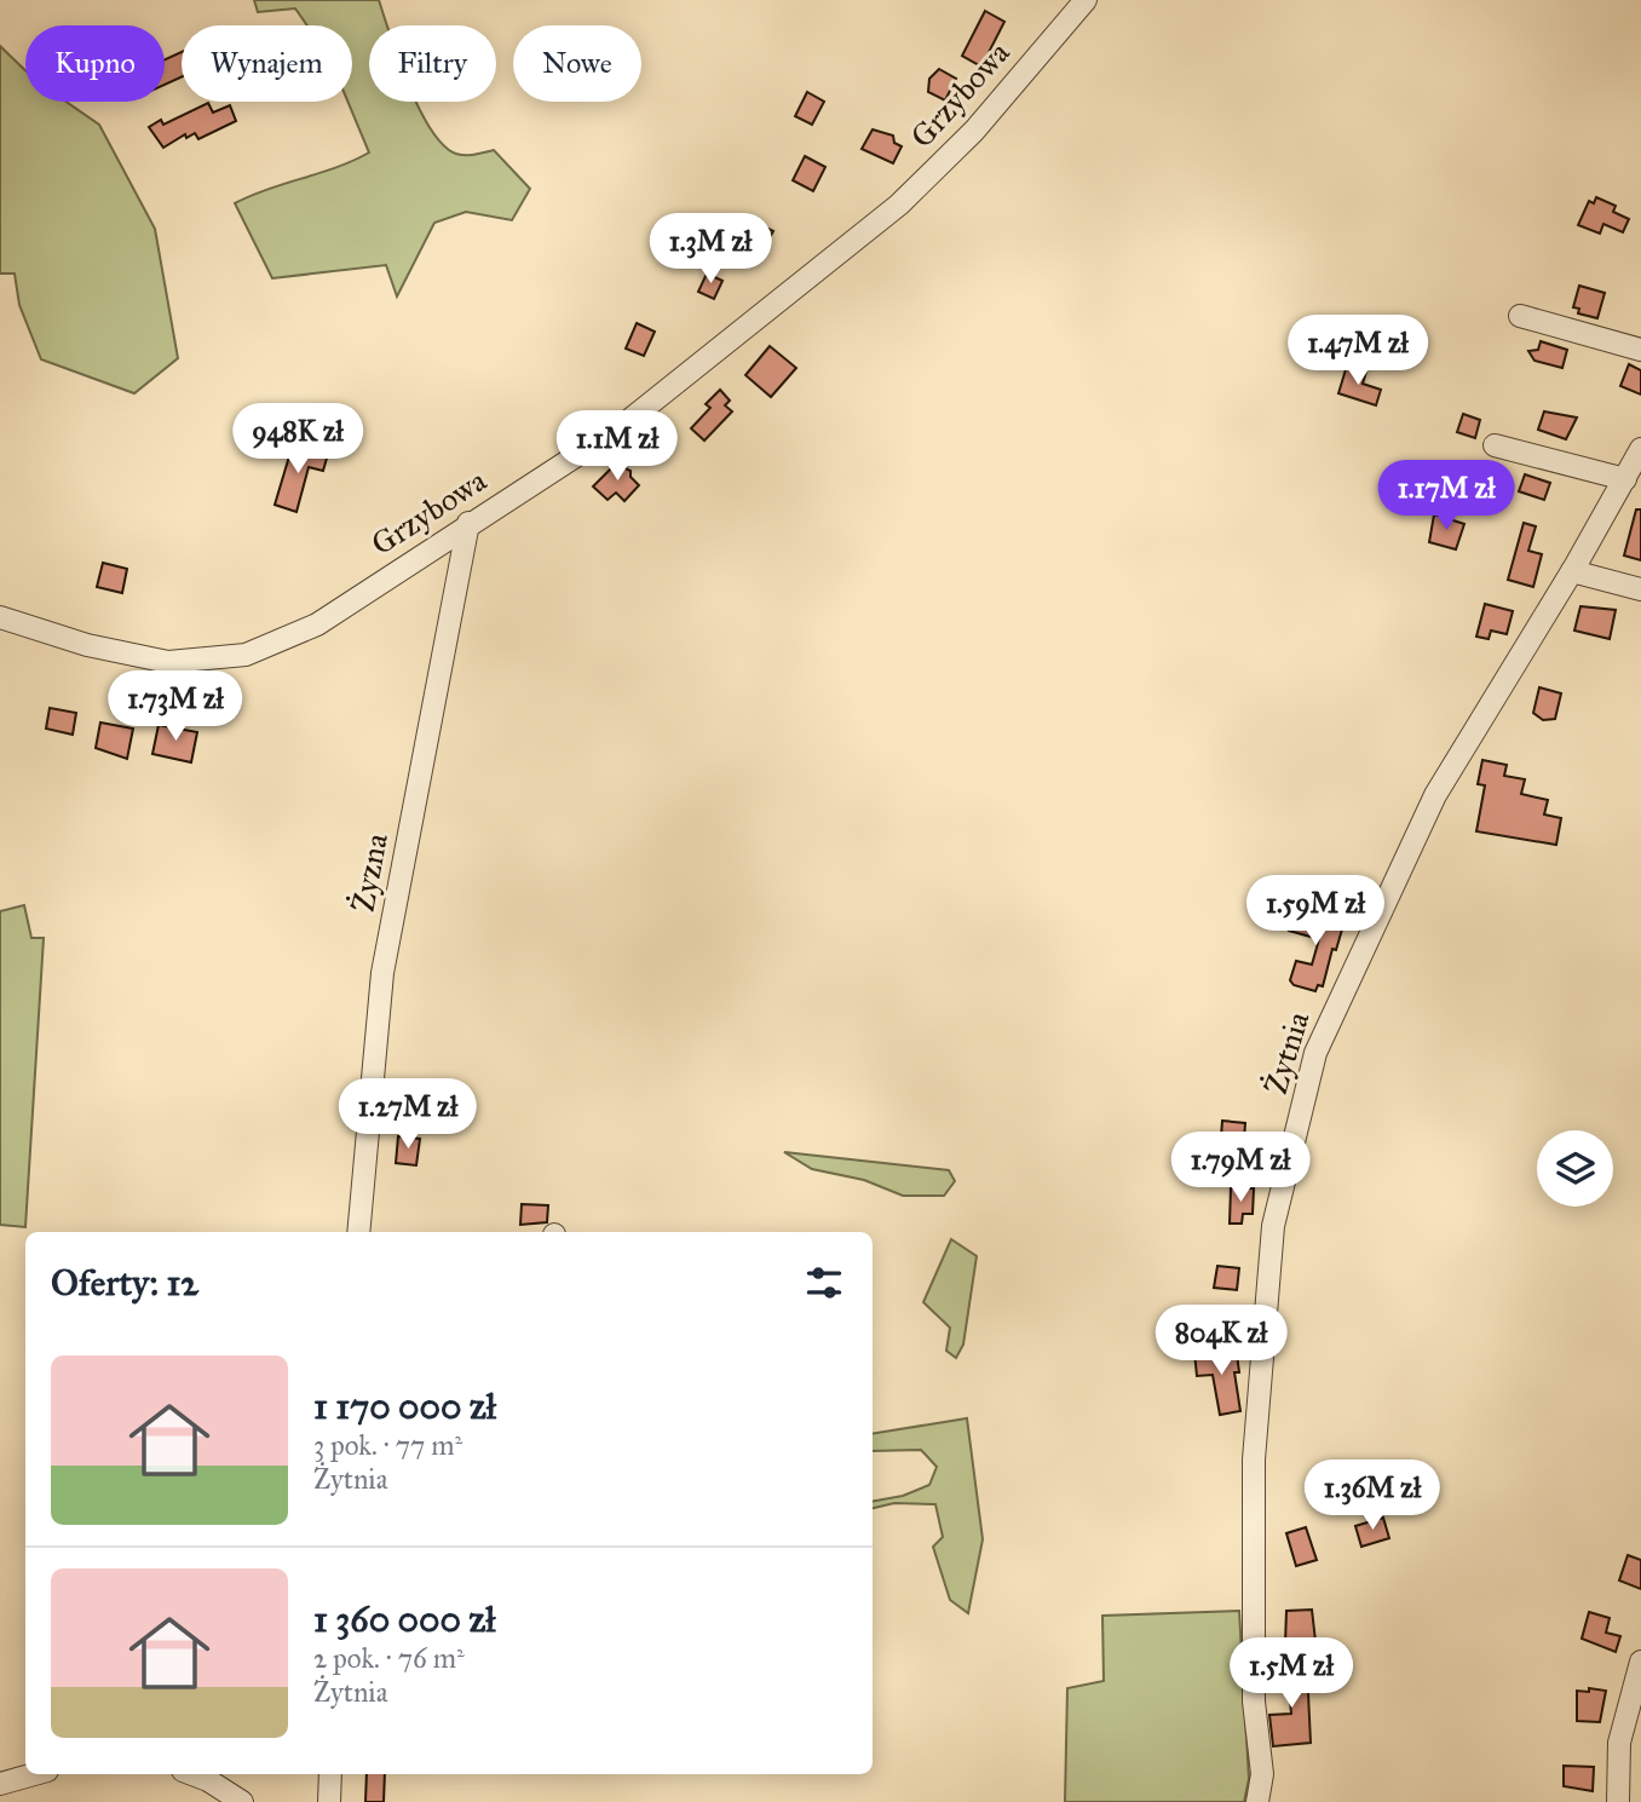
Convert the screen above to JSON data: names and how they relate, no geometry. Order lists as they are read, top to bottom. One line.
{"streets":{"street":["Grzybowa","Żyzna","Żytnia"]},"crossings":[["Grzybowa","Żyzna"]],"page":{"chip":["Kupno","Wynajem","Filtry","Nowe"],"price":["1.3M zł","1.47M zł","948K zł","1.1M zł","1.17M zł","1.73M zł","1.59M zł","1.27M zł","1.79M zł","804K zł","1.36M zł","1.5M zł"],"heading":"Oferty: 12","list":[{"name":"1 170 000 zł","note":"3 pok. · 77 m² · Żytnia"},{"name":"1 360 000 zł","note":"2 pok. · 76 m² · Żytnia"}]}}
